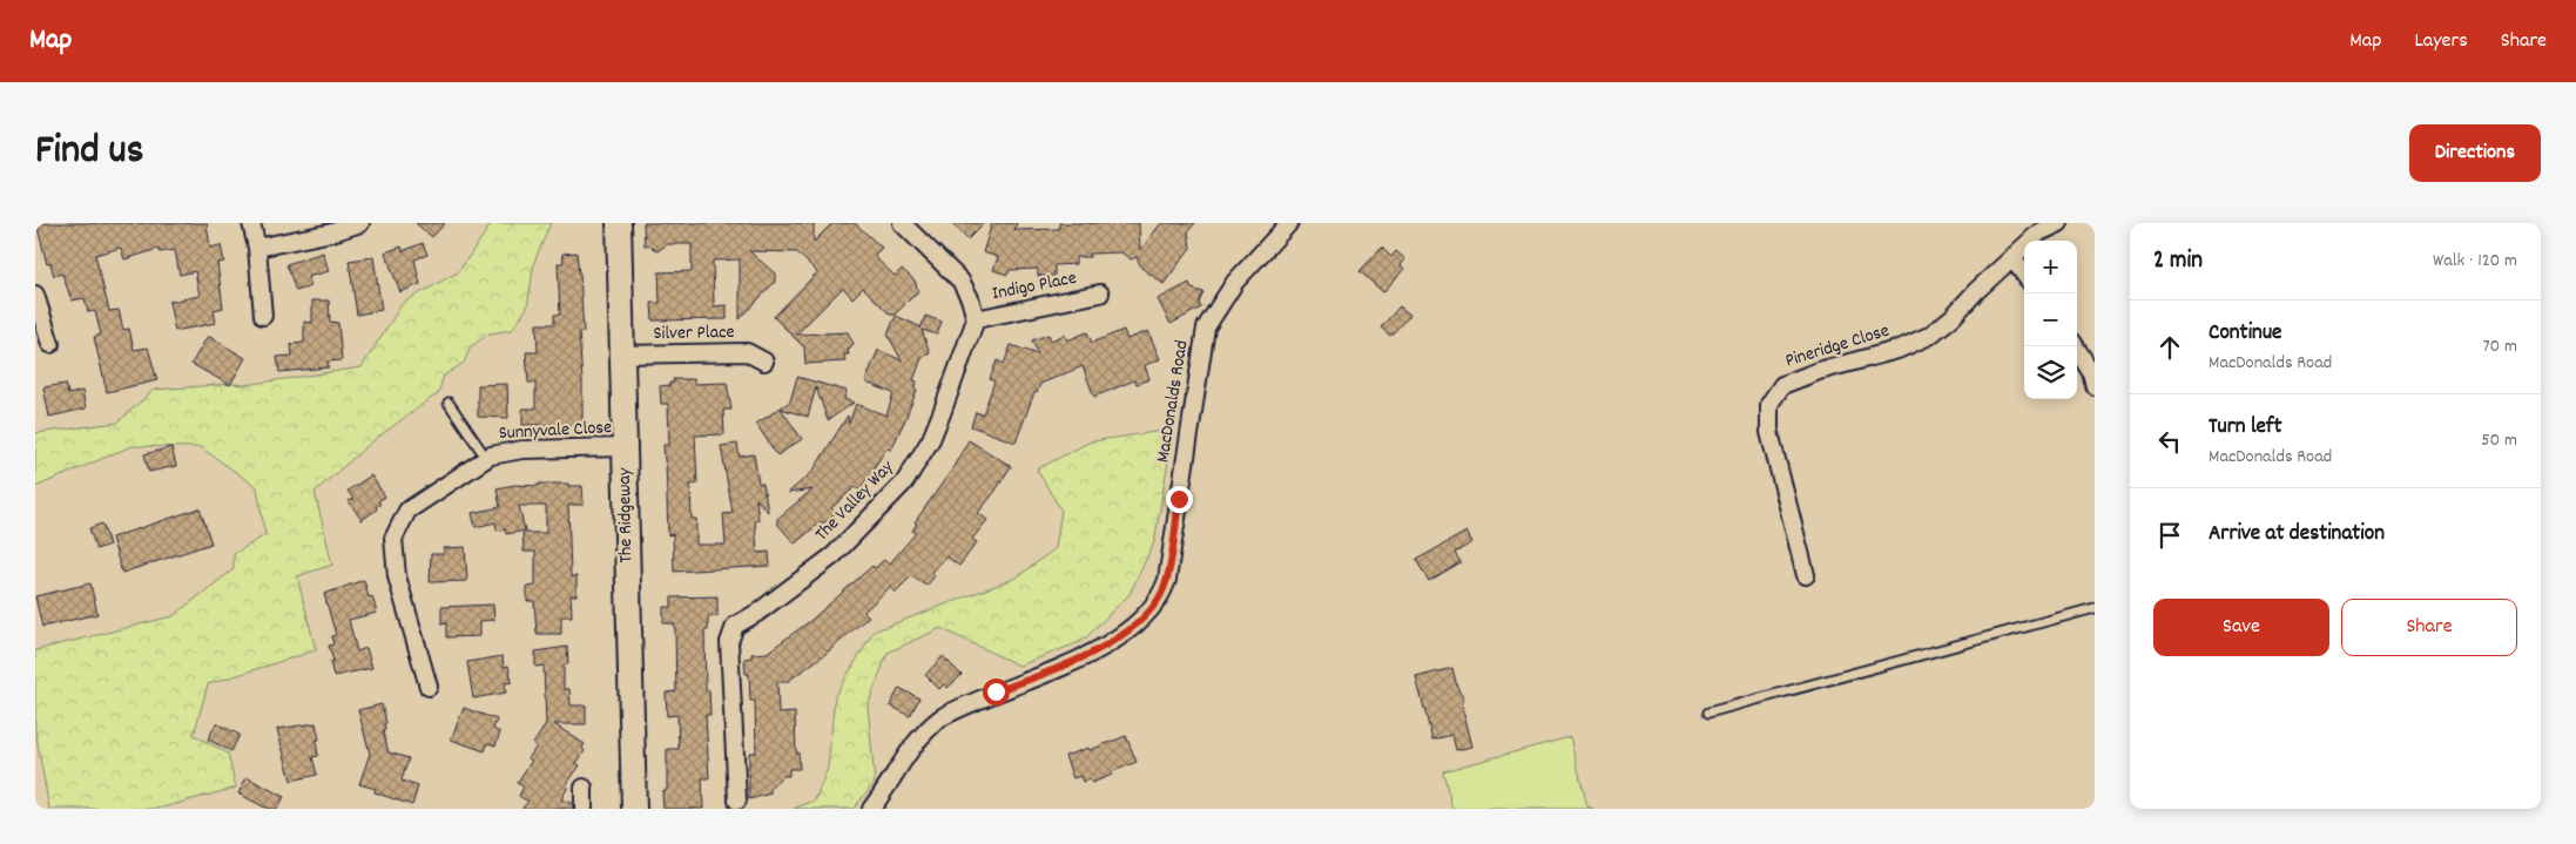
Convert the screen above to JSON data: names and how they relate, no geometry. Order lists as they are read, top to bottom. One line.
{"streets":{"street":["Indigo Place","Silver Place","Pineridge Close","MacDonalds Road","Sunnyvale Close","The Valley Way","The Ridgeway"]},"crossings":[["Indigo Place","The Valley Way"],["Silver Place","The Ridgeway"],["Sunnyvale Close","The Ridgeway"]],"page":{"header":"Map","nav":["Map","Layers","Share"],"title":"Find us","buttons":["Directions",["Save","Share"]],"heading":["2 min","Walk · 120 m"],"map_buttons":["+","−"],"list":[["Continue","MacDonalds Road","70 m"],["Turn left","MacDonalds Road","50 m"],"Arrive at destination"]}}
